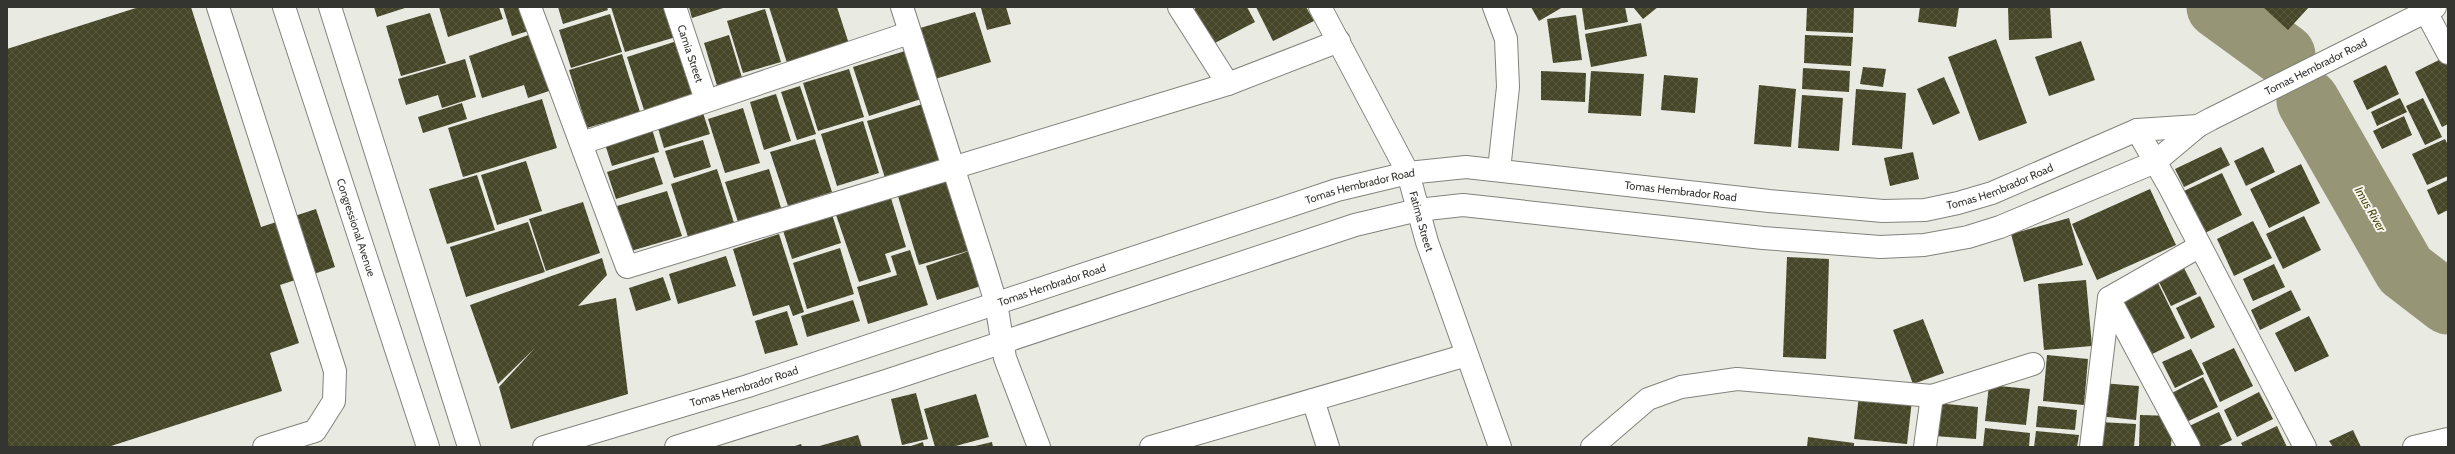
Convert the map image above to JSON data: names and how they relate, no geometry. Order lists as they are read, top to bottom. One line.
{"streets":{"street":["Camia Street","Tomas Hembrador Road","Fatima Street","Congressional Avenue"]},"crossings":[["Tomas Hembrador Road","Fatima Street"]],"water":["Imus River"]}
